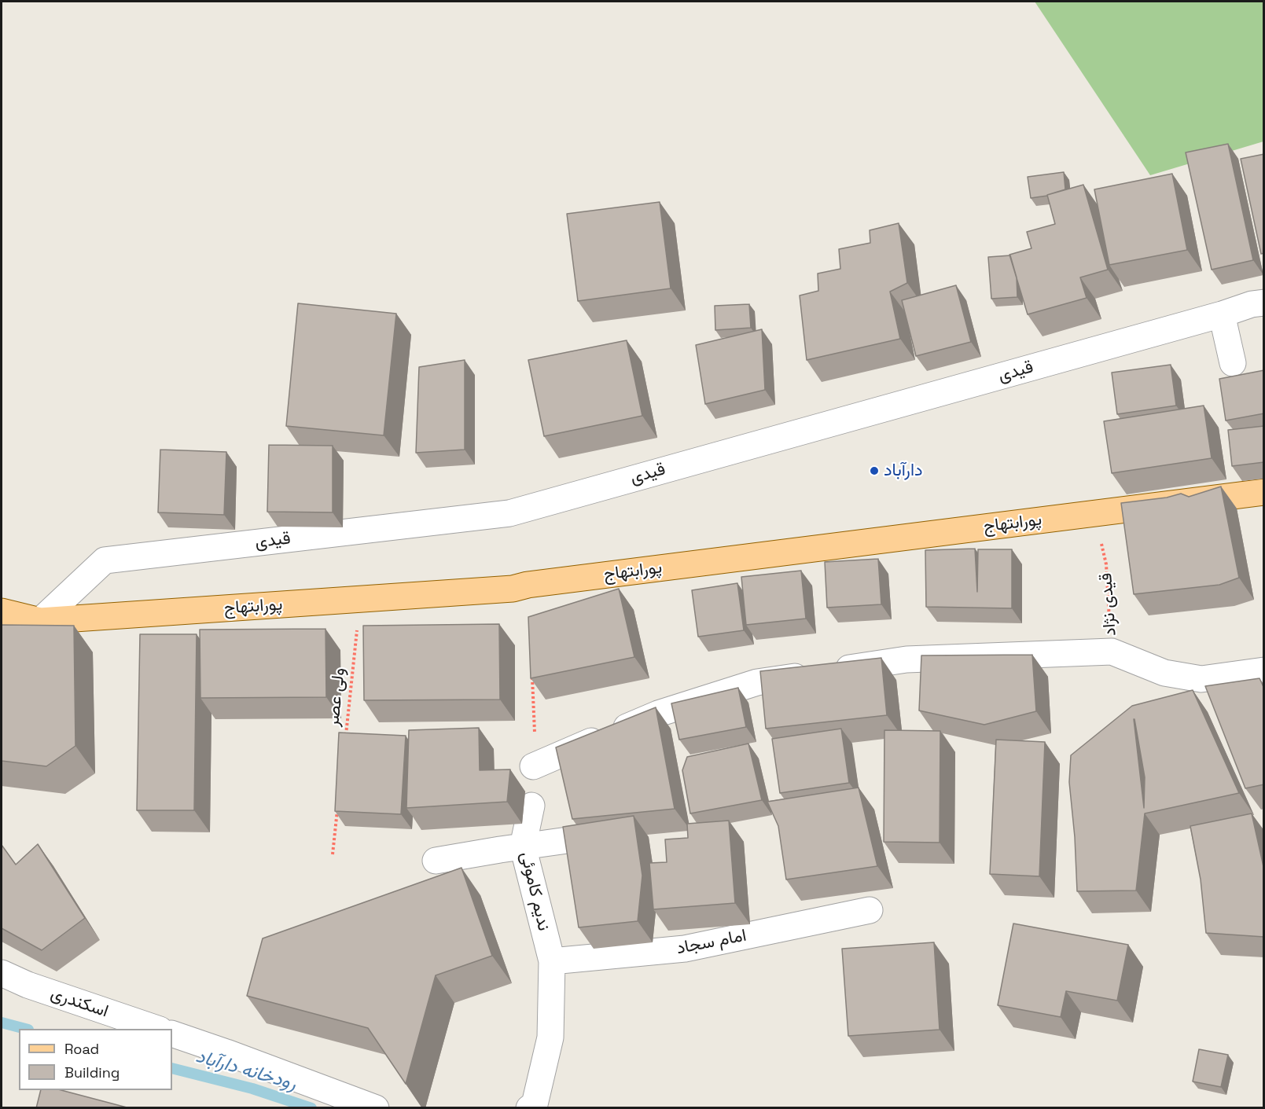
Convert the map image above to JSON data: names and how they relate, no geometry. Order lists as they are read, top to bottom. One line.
{"streets":{"main road":["پورابتهاج"],"street":["قیدی","قیدی نژاد","ندیم کاموئی","امام سجاد","اسکندری"],"path":["ولی عصر"]},"crossings":[["قیدی","پورابتهاج"],["پورابتهاج","قیدی نژاد"],["پورابتهاج","ولی عصر"],["ندیم کاموئی","امام سجاد"]],"water":["رودخانه دارآباد"],"places":["دارآباد"],"legend":["Road","Building"]}
